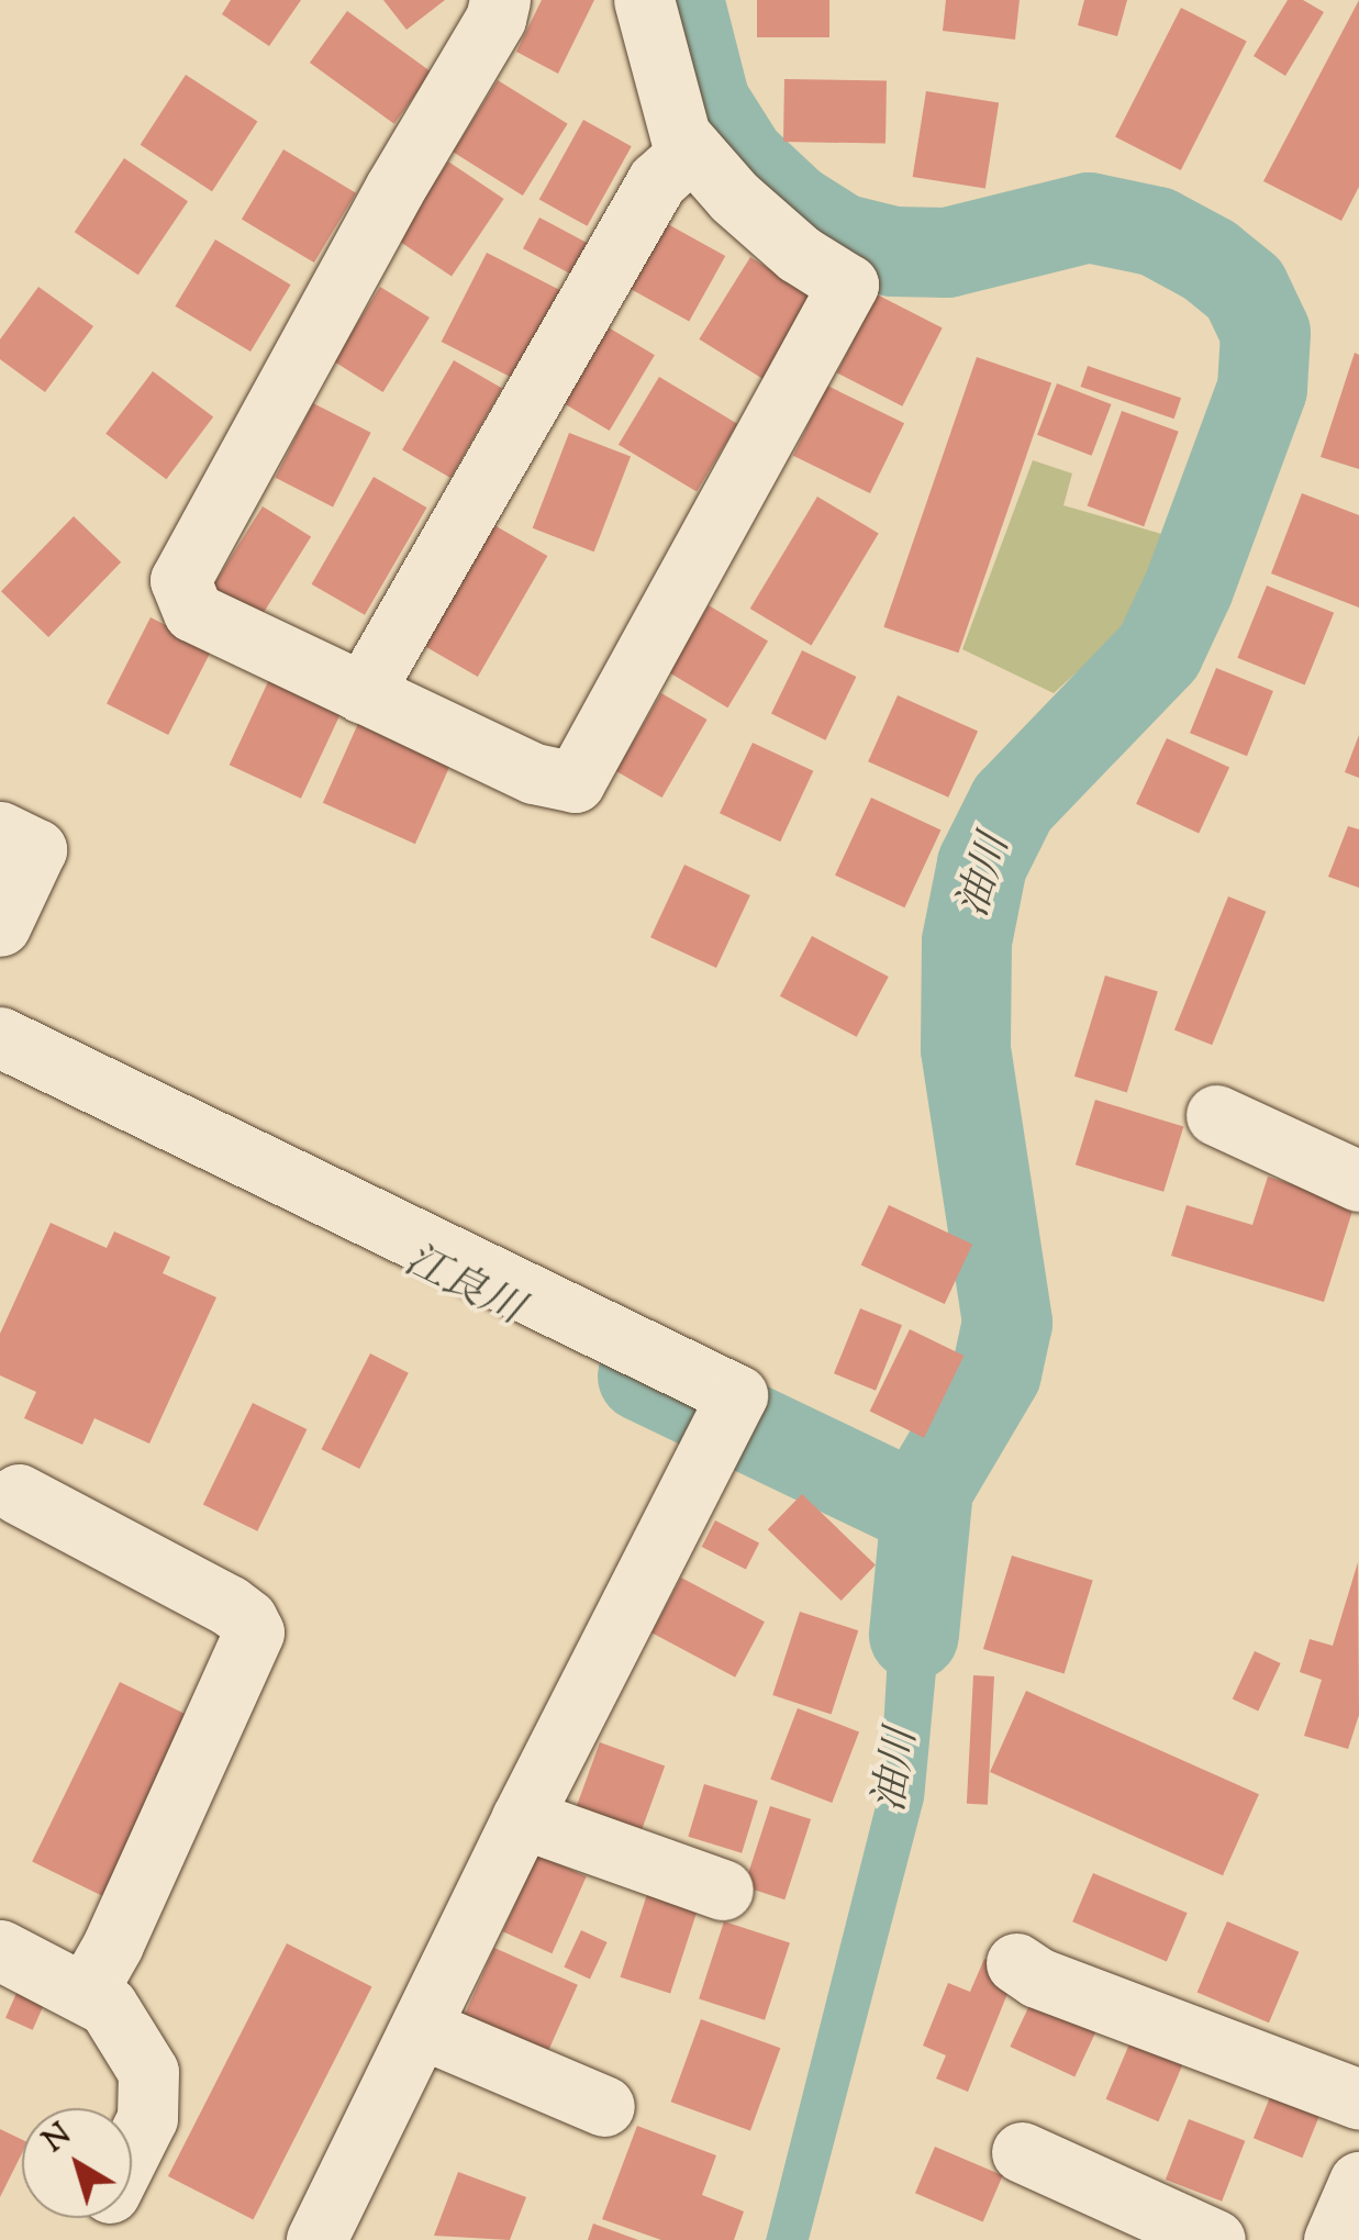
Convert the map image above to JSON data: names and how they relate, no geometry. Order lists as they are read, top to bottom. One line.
{"water":["油川","江良川"],"north":"top left"}
